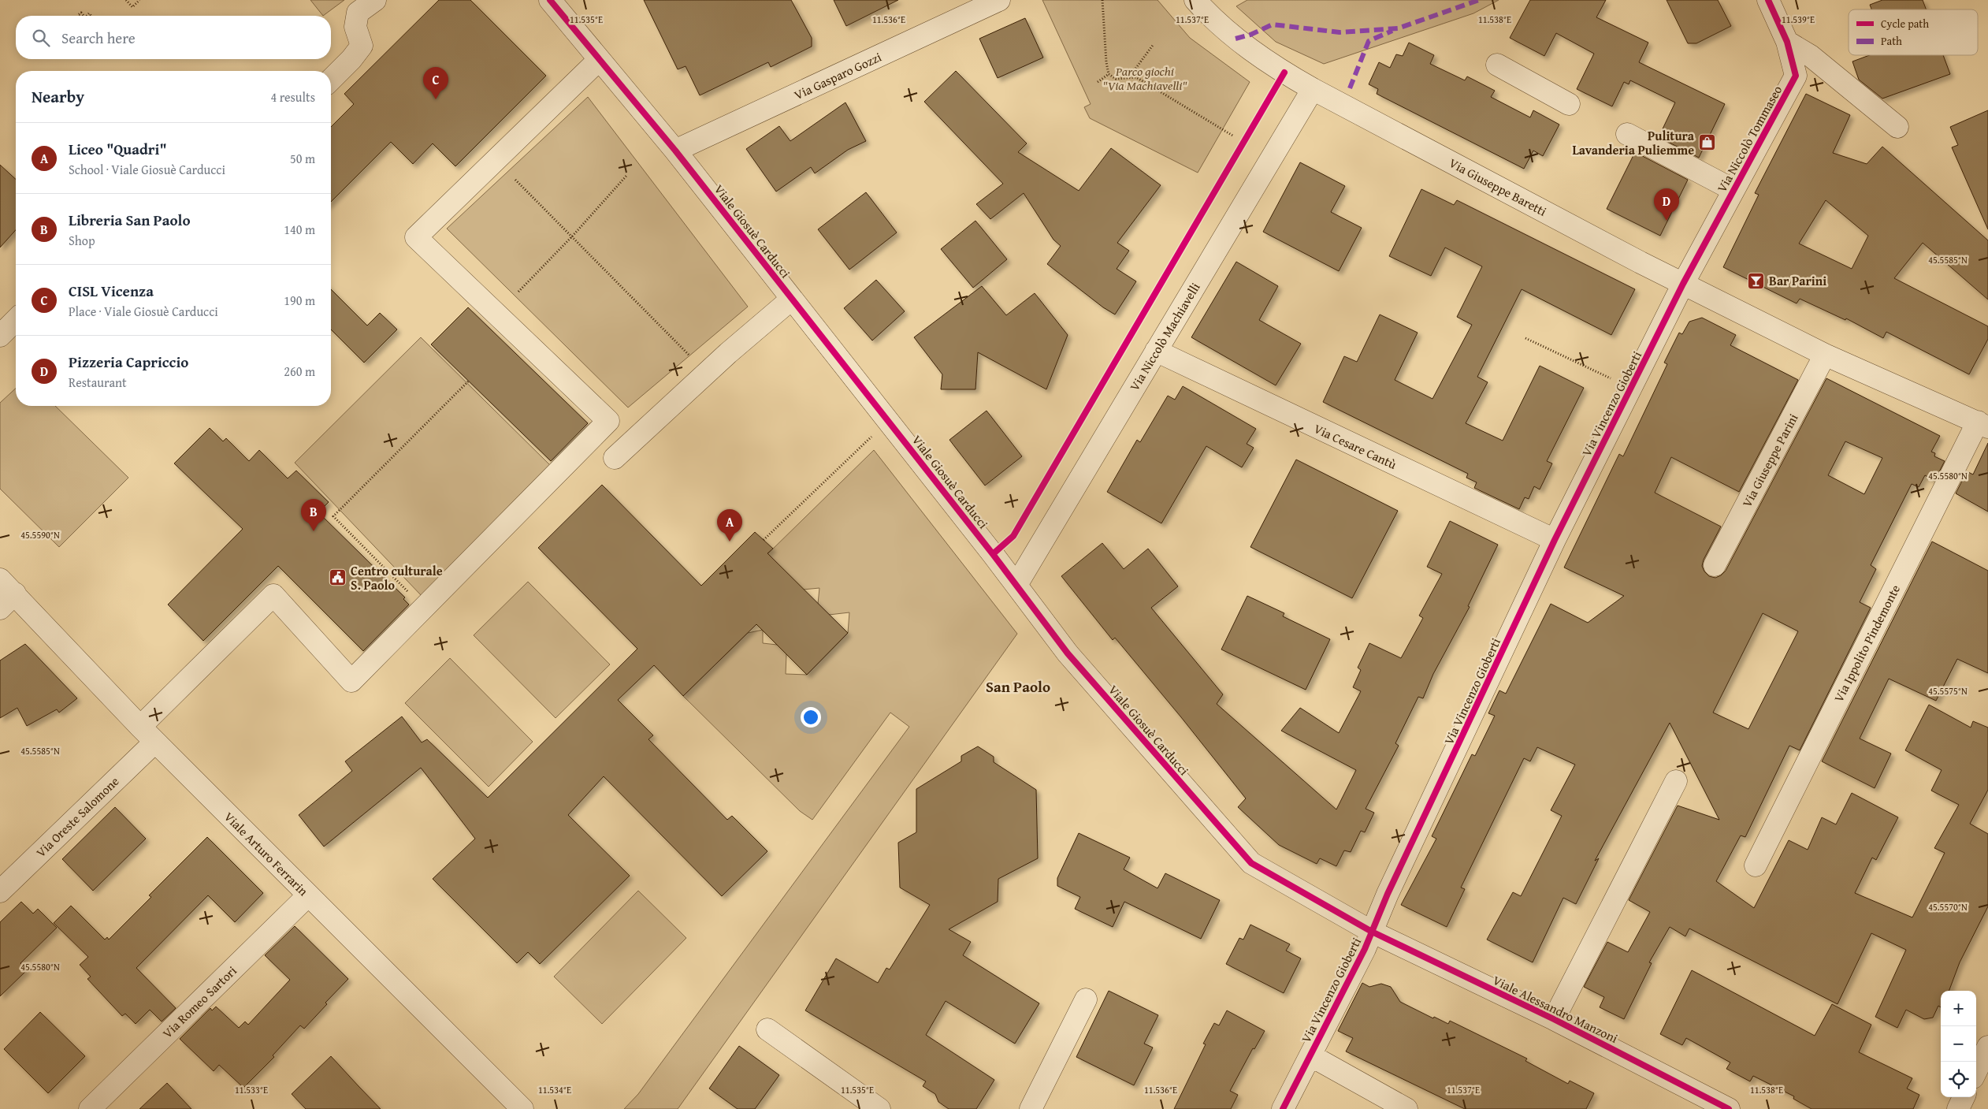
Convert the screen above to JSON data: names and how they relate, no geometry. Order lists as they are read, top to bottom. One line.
{"streets":{"street":["Via Gasparo Gozzi","Via Niccolò Tommaseo","Via Giuseppe Baretti","Viale Giosuè Carducci","Via Niccolò Machiavelli","Via Vincenzo Gioberti","Via Cesare Cantù","Via Giuseppe Parini","Via Ippolito Pindemonte","Via Oreste Salomone","Viale Arturo Ferrarin","Via Romeo Sartori","Viale Alessandro Manzoni"]},"crossings":[["Via Gasparo Gozzi","Viale Giosuè Carducci"],["Via Niccolò Tommaseo","Via Giuseppe Baretti"],["Via Niccolò Tommaseo","Via Vincenzo Gioberti"],["Via Giuseppe Baretti","Via Niccolò Machiavelli"],["Via Giuseppe Baretti","Via Vincenzo Gioberti"],["Viale Giosuè Carducci","Via Niccolò Machiavelli"],["Viale Giosuè Carducci","Via Vincenzo Gioberti"],["Viale Giosuè Carducci","Via Oreste Salomone"],["Viale Giosuè Carducci","Viale Alessandro Manzoni"],["Via Niccolò Machiavelli","Via Cesare Cantù"],["Via Vincenzo Gioberti","Via Cesare Cantù"],["Via Vincenzo Gioberti","Viale Alessandro Manzoni"],["Via Oreste Salomone","Viale Arturo Ferrarin"],["Viale Arturo Ferrarin","Via Romeo Sartori"]],"districts":["San Paolo"],"parks":["Parco giochi \"Via Machiavelli\""],"places":{"shop":["Pulitura Lavanderia Puliemme"],"bar":["Bar Parini"],"public building":["Centro culturale S. Paolo"]},"legend":["Cycle path","Path"],"page":{"search":"Search here","pins":["C","D","B","A"],"heading":["Nearby","4 results"],"list":[{"mark":"A","name":"Liceo \"Quadri\"","note":"School · Viale Giosuè Carducci","value":"50 m"},{"mark":"B","name":"Libreria San Paolo","note":"Shop","value":"140 m"},{"mark":"C","name":"CISL Vicenza","note":"Place · Viale Giosuè Carducci","value":"190 m"},{"mark":"D","name":"Pizzeria Capriccio","note":"Restaurant","value":"260 m"}],"map_buttons":["+","−"]},"coordinates":["11.537°E","11.539°E","11.535°E","11.536°E","11.538°E","45.5585°N","45.5580°N","45.5590°N","45.5575°N","45.5570°N","11.533°E","11.534°E"]}
